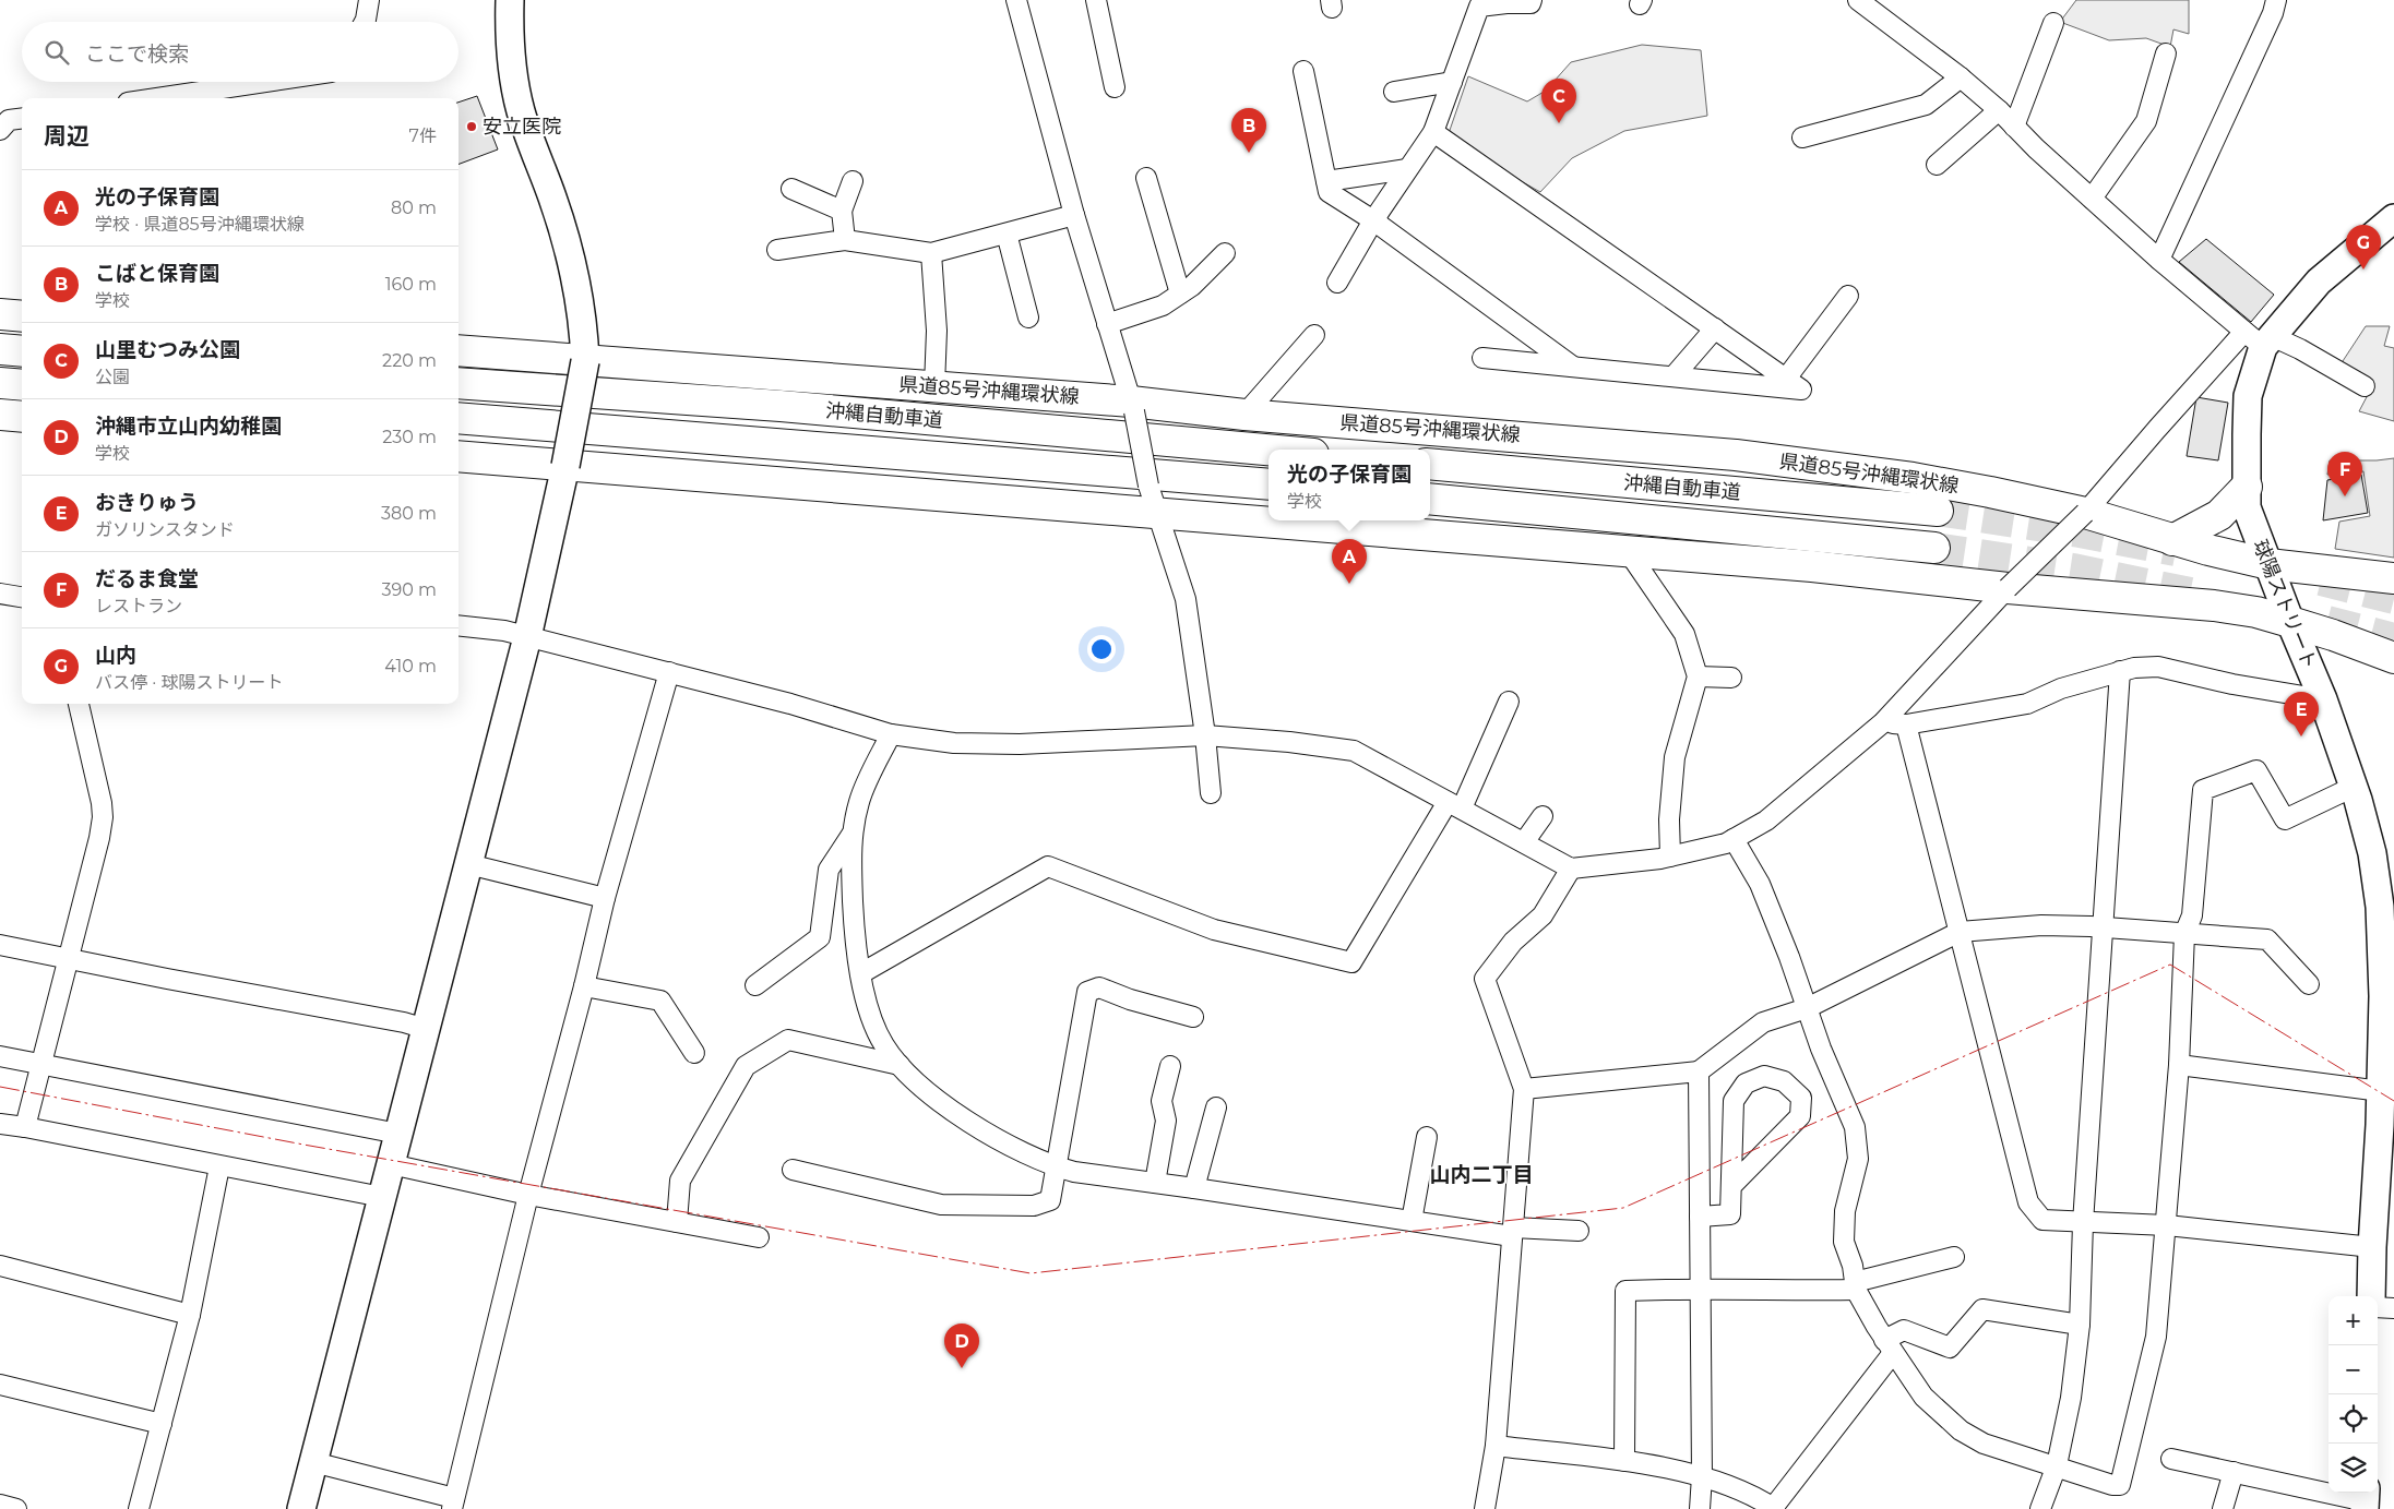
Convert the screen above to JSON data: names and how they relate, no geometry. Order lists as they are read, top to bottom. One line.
{"streets":{"main road":["県道85号沖縄環状線","沖縄自動車道"],"street":["球陽ストリート"]},"crossings":[["県道85号沖縄環状線","球陽ストリート"]],"districts":["山内二丁目"],"places":["安立医院"],"page":{"search":"ここで検索","pins":["C","B","G","F","A","E","D"],"heading":["周辺","7件"],"list":[{"mark":"A","name":"光の子保育園","note":"学校 · 県道85号沖縄環状線","value":"80 m"},{"mark":"B","name":"こばと保育園","note":"学校","value":"160 m"},{"mark":"C","name":"山里むつみ公園","note":"公園","value":"220 m"},{"mark":"D","name":"沖縄市立山内幼稚園","note":"学校","value":"230 m"},{"mark":"E","name":"おきりゅう","note":"ガソリンスタンド","value":"380 m"},{"mark":"F","name":"だるま食堂","note":"レストラン","value":"390 m"},{"mark":"G","name":"山内","note":"バス停 · 球陽ストリート","value":"410 m"}],"popup":["光の子保育園","学校"],"map_buttons":["+","−"]}}
